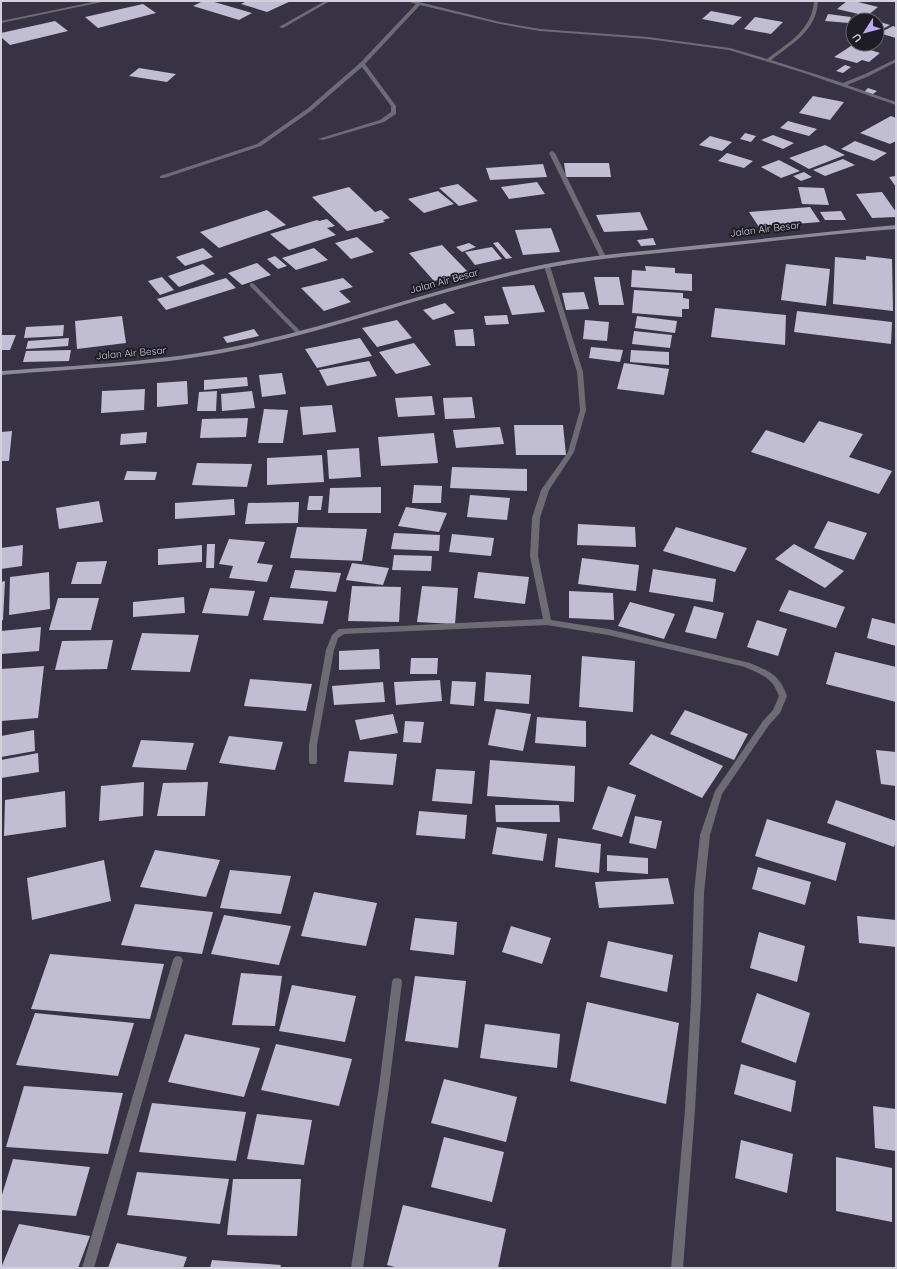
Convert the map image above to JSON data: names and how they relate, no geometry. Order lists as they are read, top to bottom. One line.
{"streets":{"street":["Jalan Air Besar"]},"north":"bottom left"}
